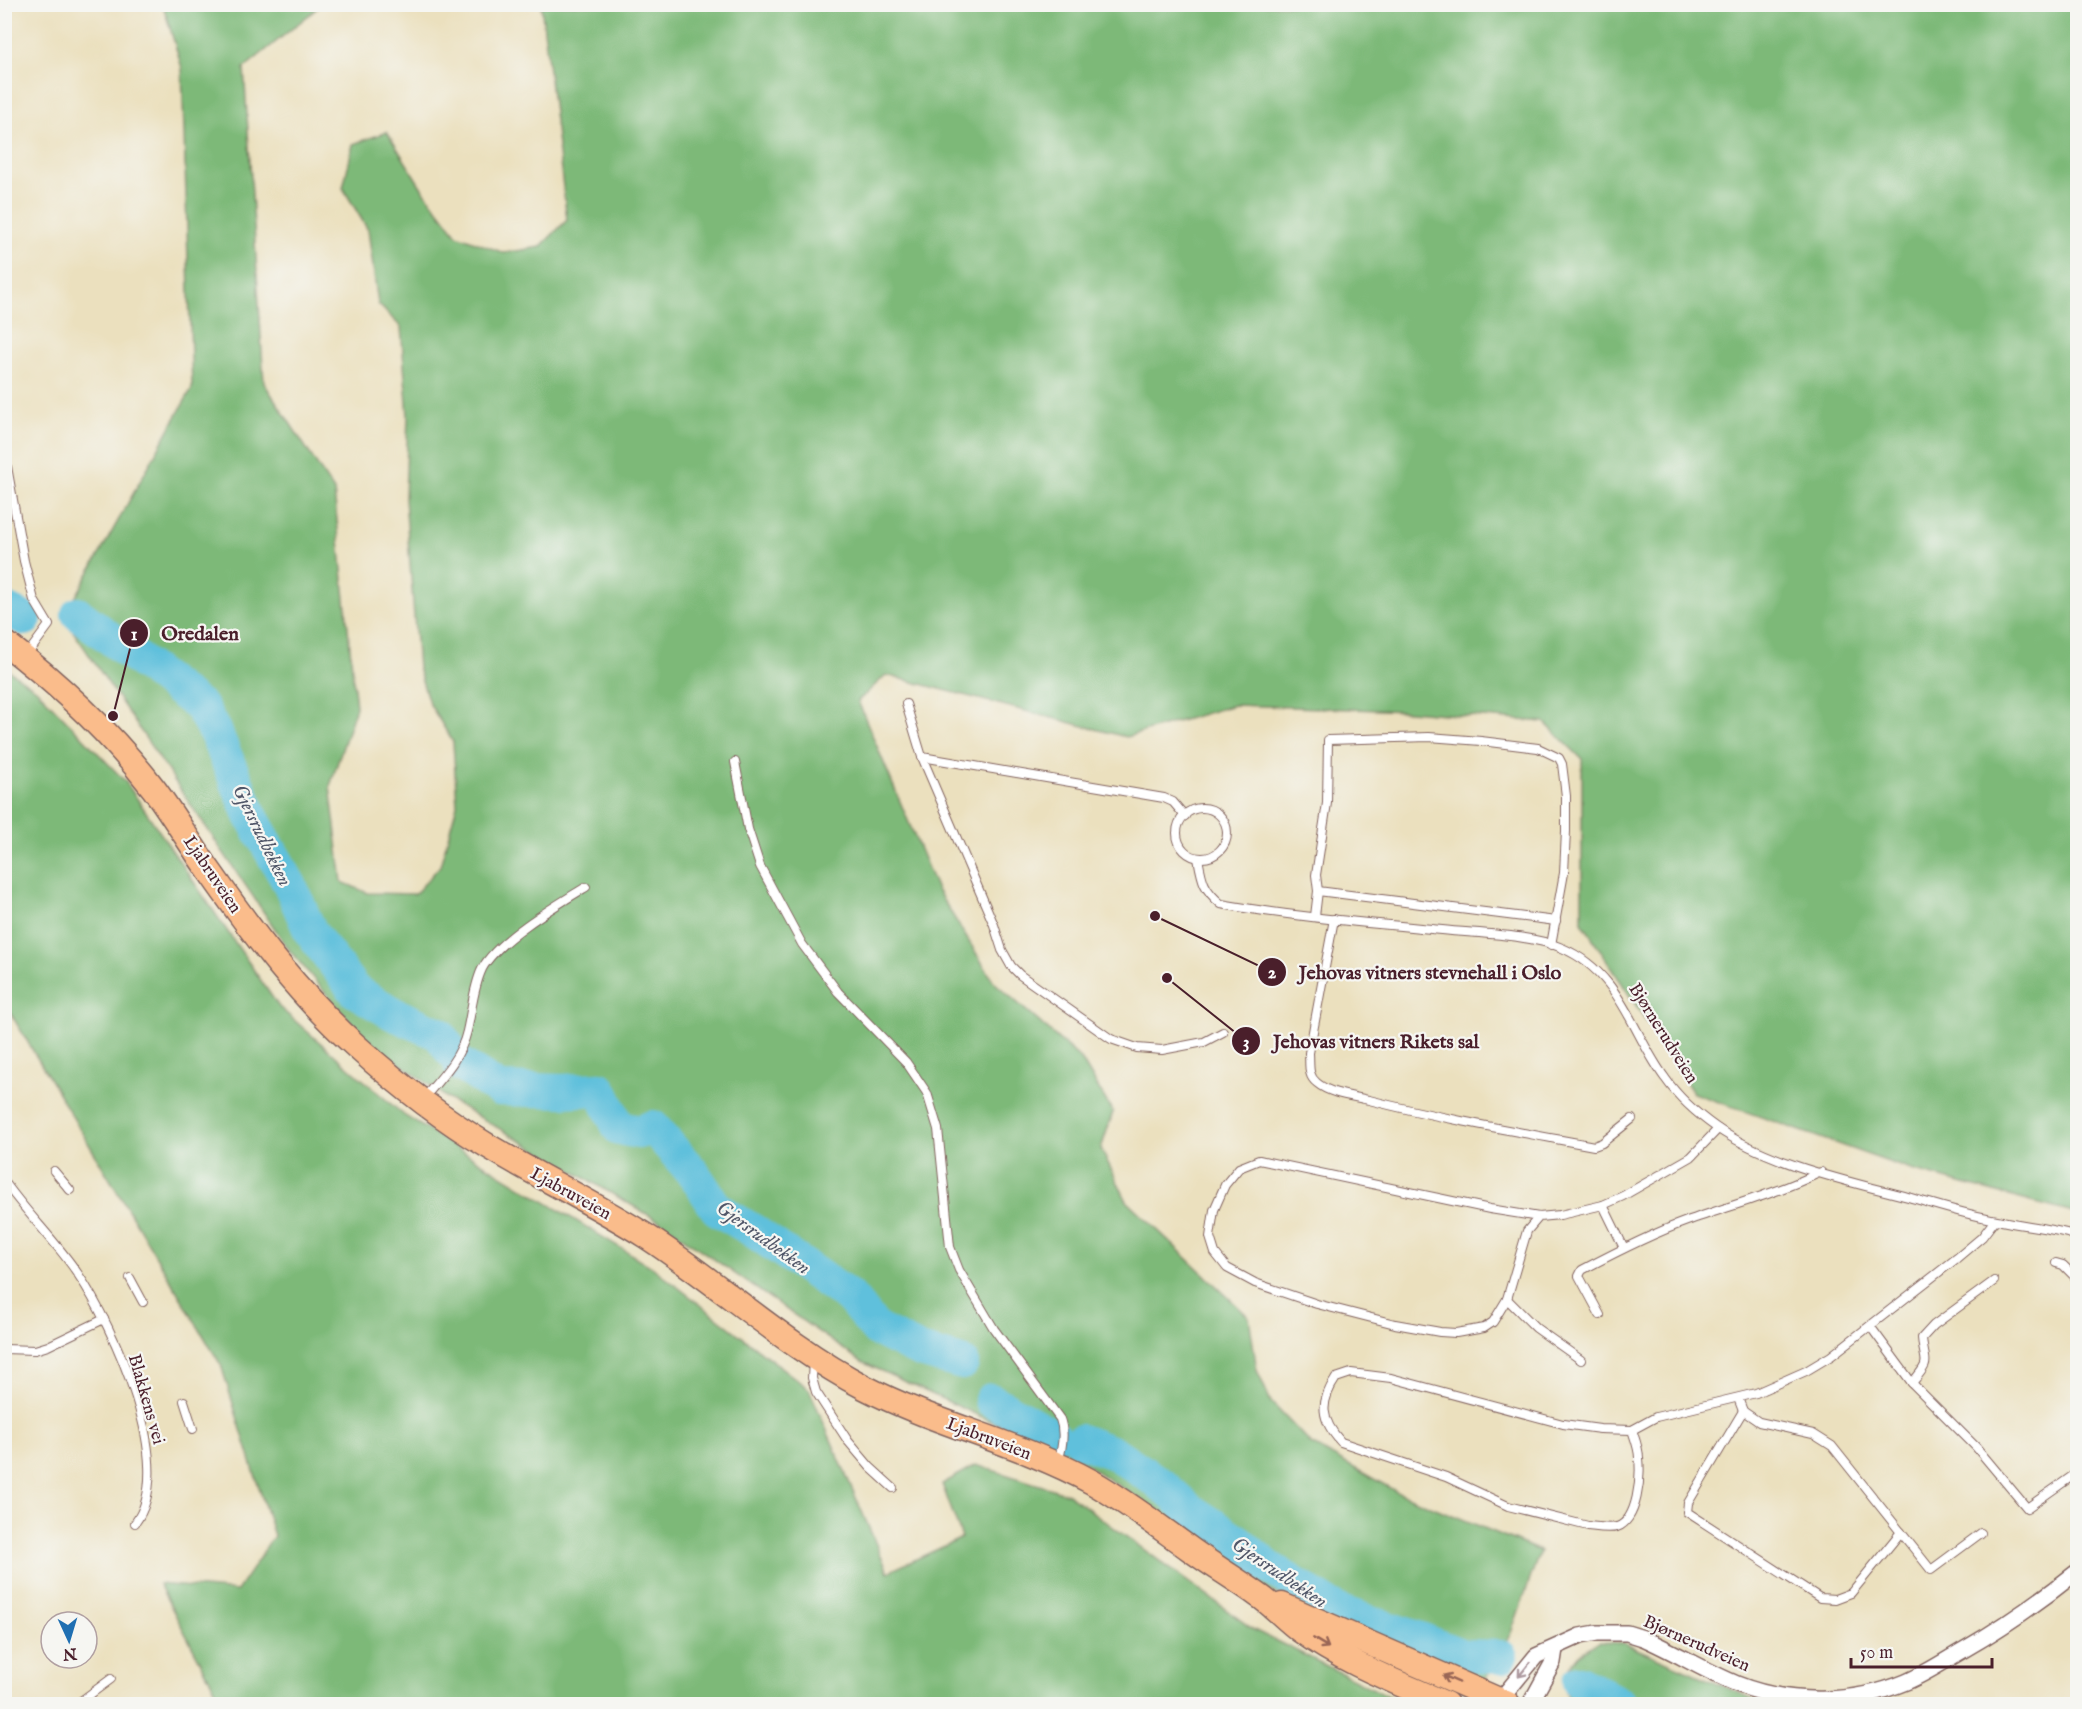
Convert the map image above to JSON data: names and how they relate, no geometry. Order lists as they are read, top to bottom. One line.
{"streets":{"main road":["Ljabruveien"],"street":["Bjørnerudveien"],"lane":["Blakkens vei"]},"crossings":[["Ljabruveien","Bjørnerudveien"]],"water":["Gjersrudbekken"],"places":["Oredalen","Jehovas vitners stevnehall i Oslo","Jehovas vitners Rikets sal"],"scale_bar":"50 m","north":"bottom"}
